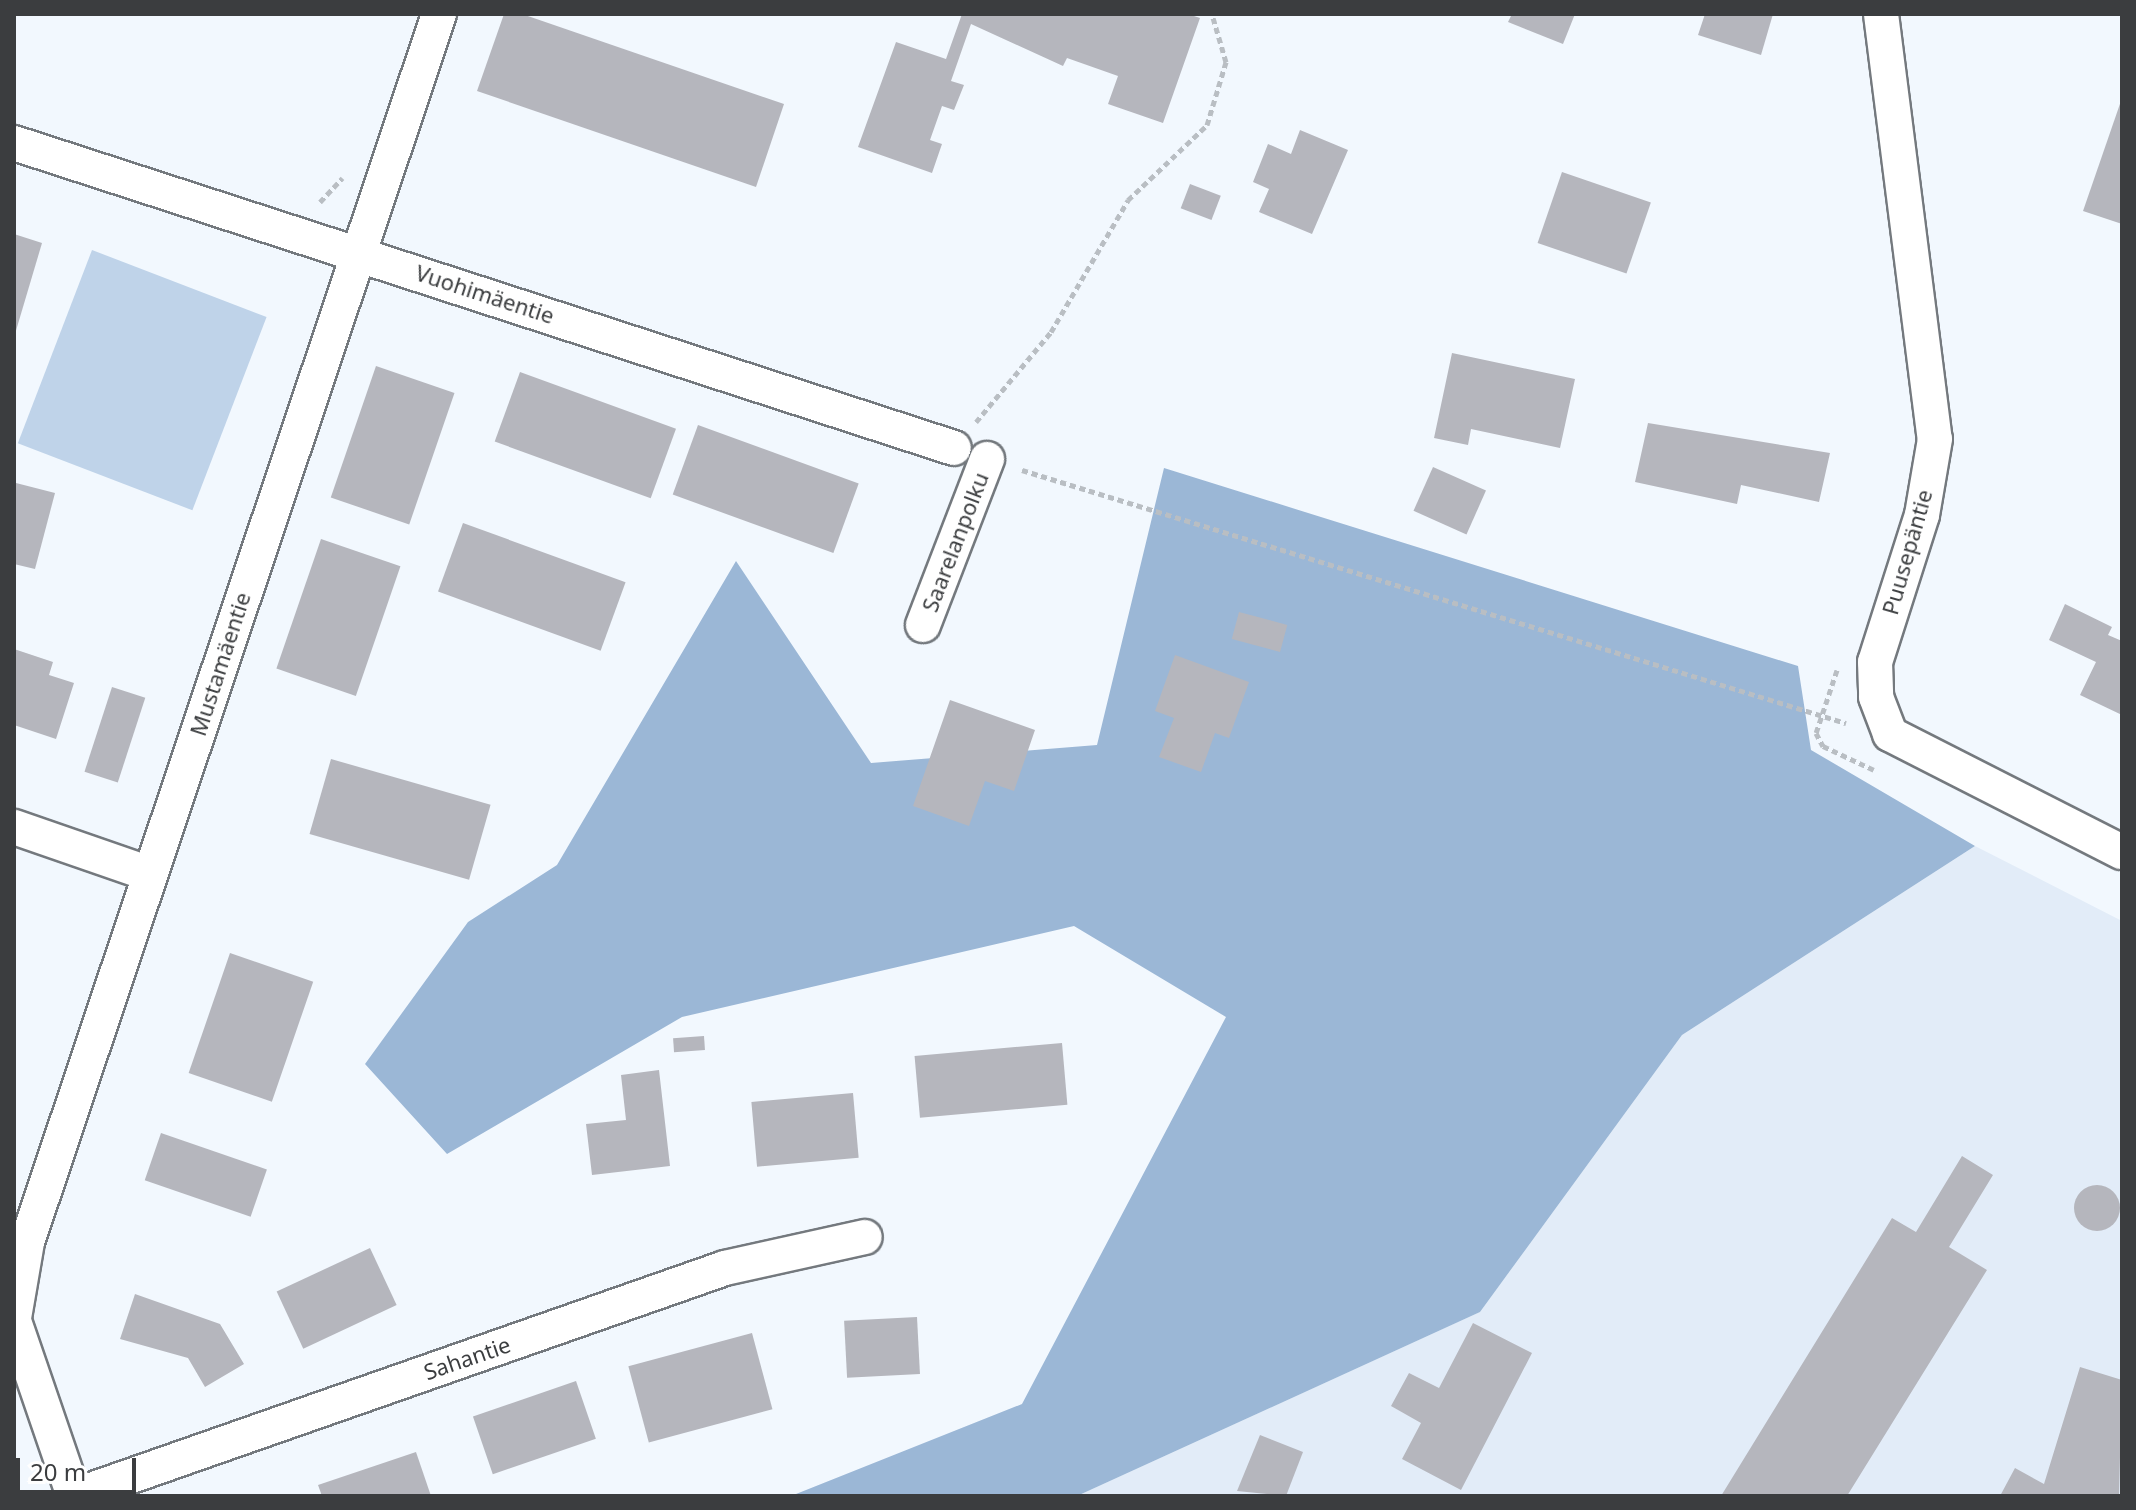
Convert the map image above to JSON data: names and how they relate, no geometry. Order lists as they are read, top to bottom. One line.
{"streets":{"street":["Vuohimäentie","Saarelanpolku","Puusepäntie","Mustamäentie","Sahantie"]},"crossings":[["Vuohimäentie","Mustamäentie"],["Mustamäentie","Sahantie"]],"scale_bar":"20 m"}
